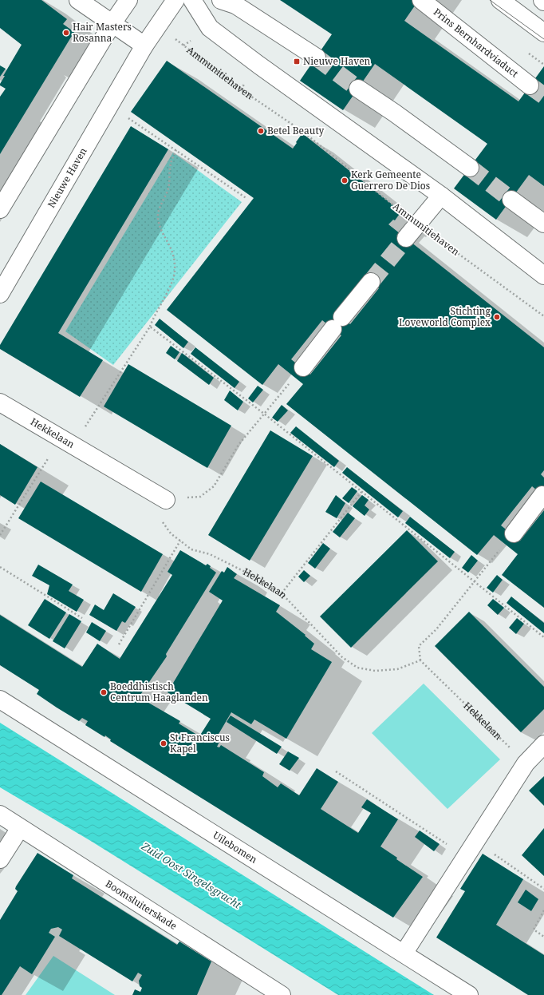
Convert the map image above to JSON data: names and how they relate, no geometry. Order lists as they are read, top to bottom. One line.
{"streets":{"street":["Prins Bernhardviaduct","Nieuwe Haven","Hekkelaan","Uilebomen","Boomsluiterskade"],"path":["Ammunitiehaven"]},"crossings":[["Ammunitiehaven","Nieuwe Haven"]],"water":["Zuid Oost Singelsgracht"],"places":{"other":["Hair Masters Rosanna","Betel Beauty","Kerk Gemeente Guerrero De Dios","Stichting Loveworld Complex","Boeddhistisch Centrum Haaglanden","St Franciscus Kapel"],"transit":["Nieuwe Haven"]}}
